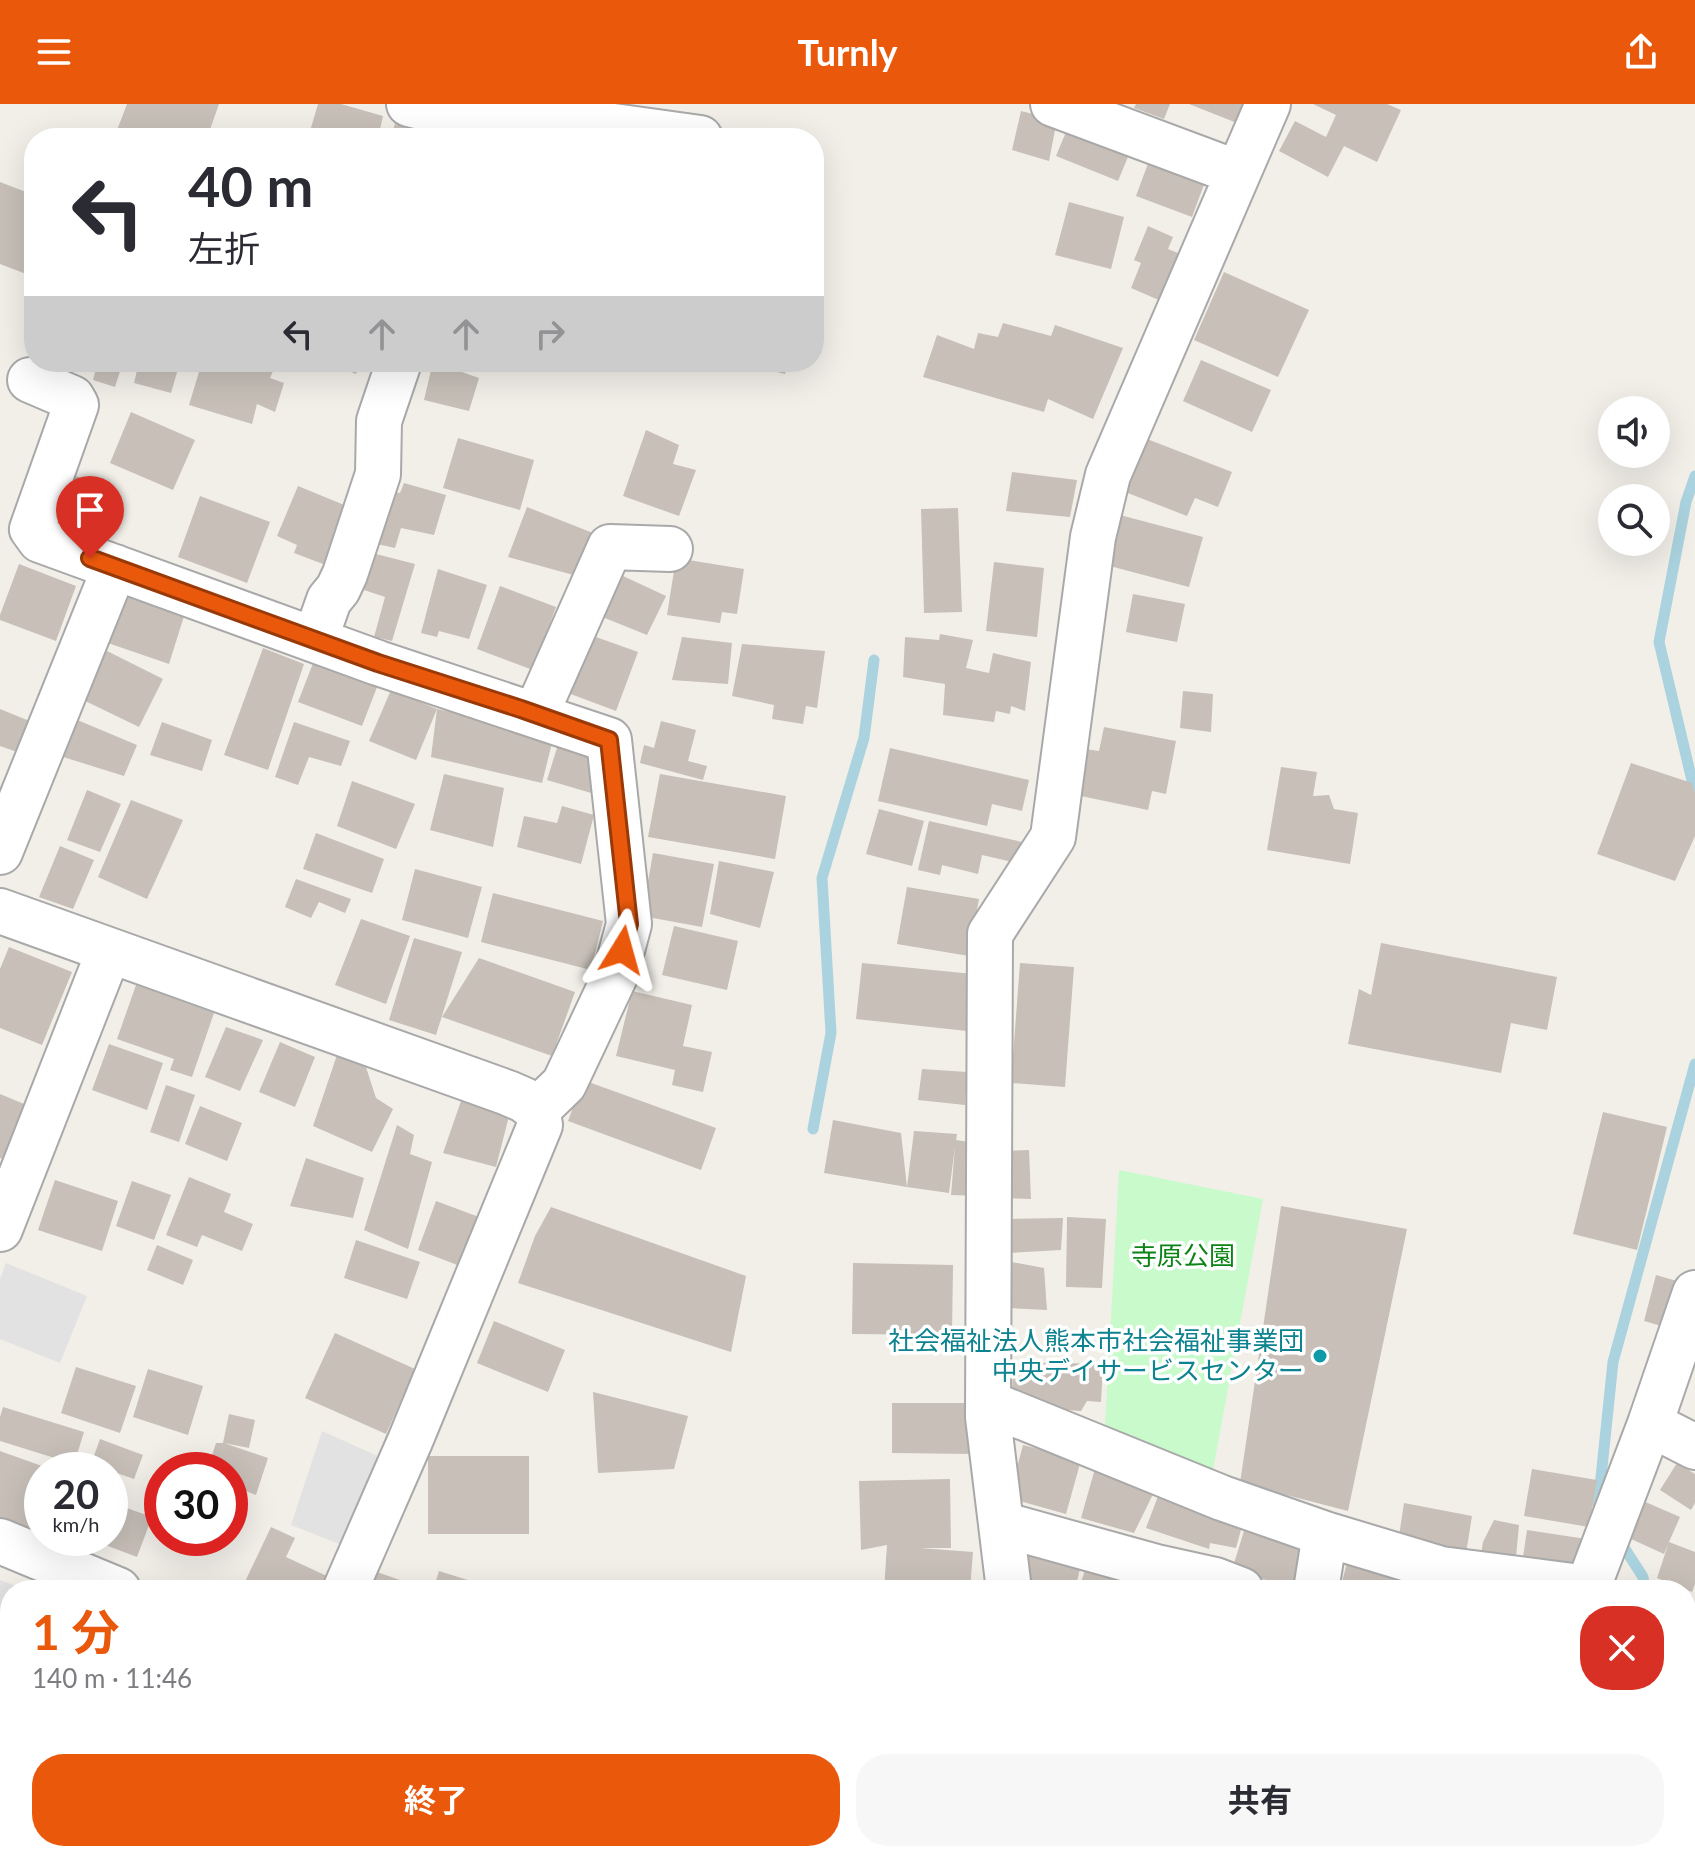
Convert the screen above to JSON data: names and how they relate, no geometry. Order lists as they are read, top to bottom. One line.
{"parks":["寺原公園"],"places":["社会福祉法人熊本市社会福祉事業団 中央デイサービスセンター"],"page":{"header":"Turnly","turn":["40 m","左折"],"speed":"20 km/h","limit":"30","heading":["1 分","140 m · 11:46"],"buttons":["終了","共有"]}}
